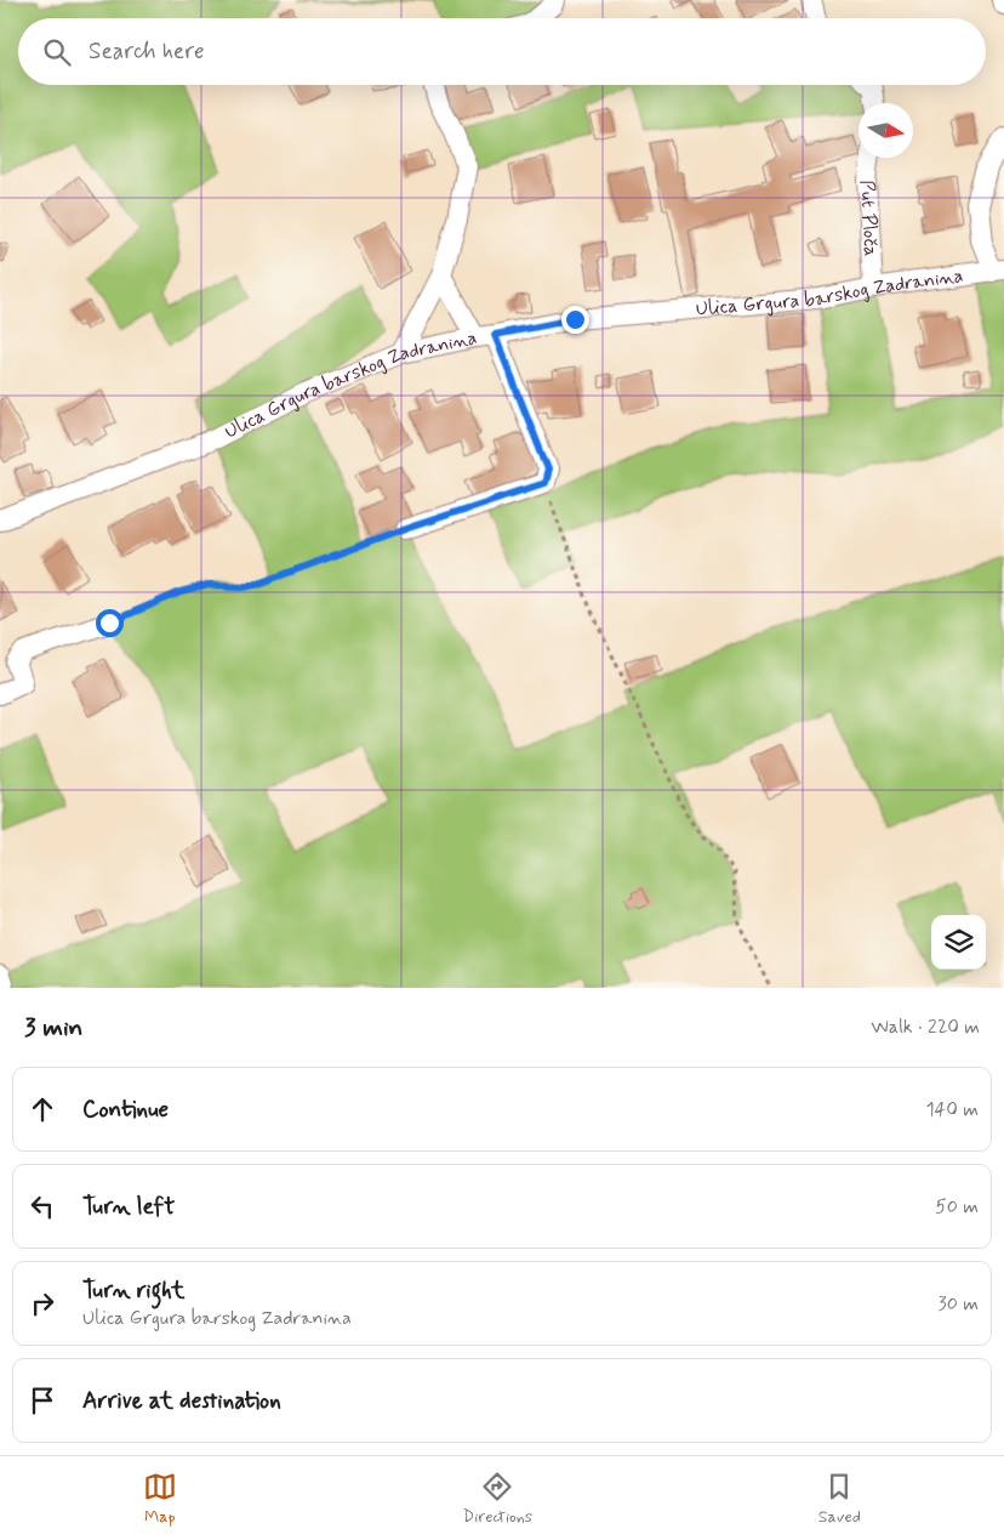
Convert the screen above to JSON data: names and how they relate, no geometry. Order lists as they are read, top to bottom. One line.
{"streets":{"street":["Put Ploča","Ulica Grgura barskog Zadranina"]},"crossings":[["Put Ploča","Ulica Grgura barskog Zadranina"]],"north":"right","page":{"search":"Search here","heading":["3 min","Walk · 220 m"],"list":[["Continue","140 m"],["Turn left","50 m"],["Turn right","Ulica Grgura barskog Zadranina","30 m"],"Arrive at destination"],"nav":["Map","Directions","Saved"]}}
